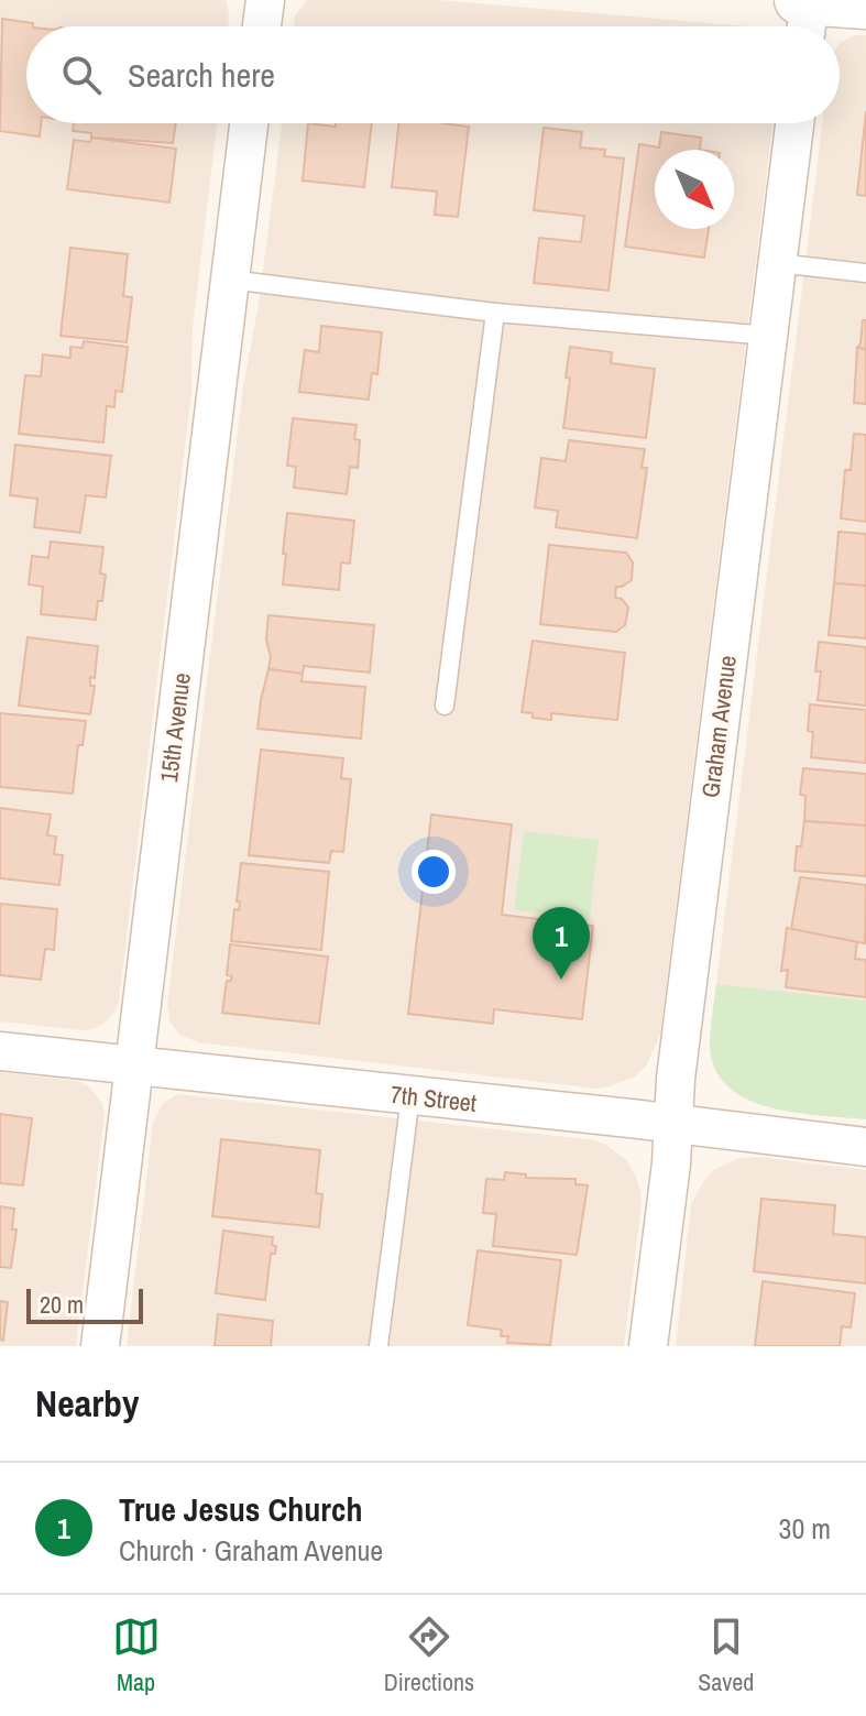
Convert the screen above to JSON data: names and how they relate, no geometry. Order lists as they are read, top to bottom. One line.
{"streets":{"street":["Graham Avenue","15th Avenue","7th Street"]},"crossings":[["Graham Avenue","7th Street"],["15th Avenue","7th Street"]],"scale_bar":"20 m","north":"bottom right","page":{"search":"Search here","pins":"1","scale":"20 m","heading":"Nearby","list":[{"mark":"1","name":"True Jesus Church","note":"Church · Graham Avenue","value":"30 m"}],"nav":["Map","Directions","Saved"]}}
